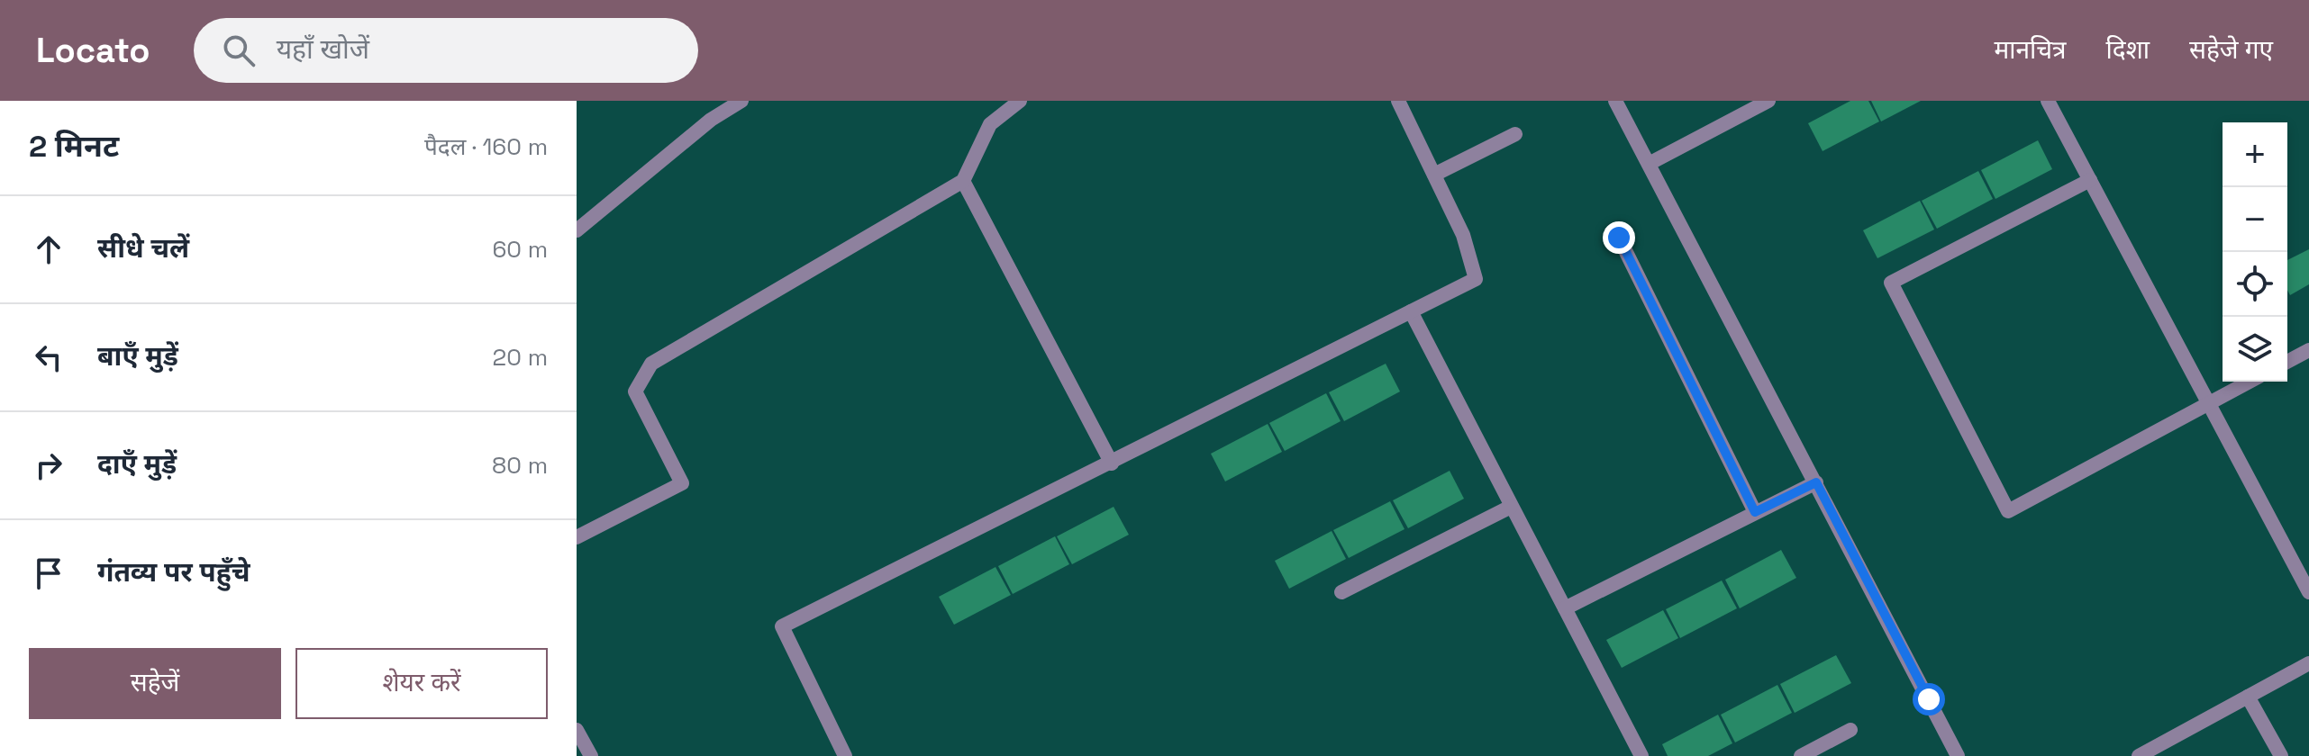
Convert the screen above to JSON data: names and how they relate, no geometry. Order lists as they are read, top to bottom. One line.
{"page":{"header":"Locato","search":"यहाँ खोजें","nav":["मानचित्र","दिशा","सहेजे गए"],"heading":["2 मिनट","पैदल · 160 m"],"map_buttons":["+","−"],"list":[["सीधे चलें","60 m"],["बाएँ मुड़ें","20 m"],["दाएँ मुड़ें","80 m"],"गंतव्य पर पहुँचे"],"buttons":["सहेजें","शेयर करें"]}}
